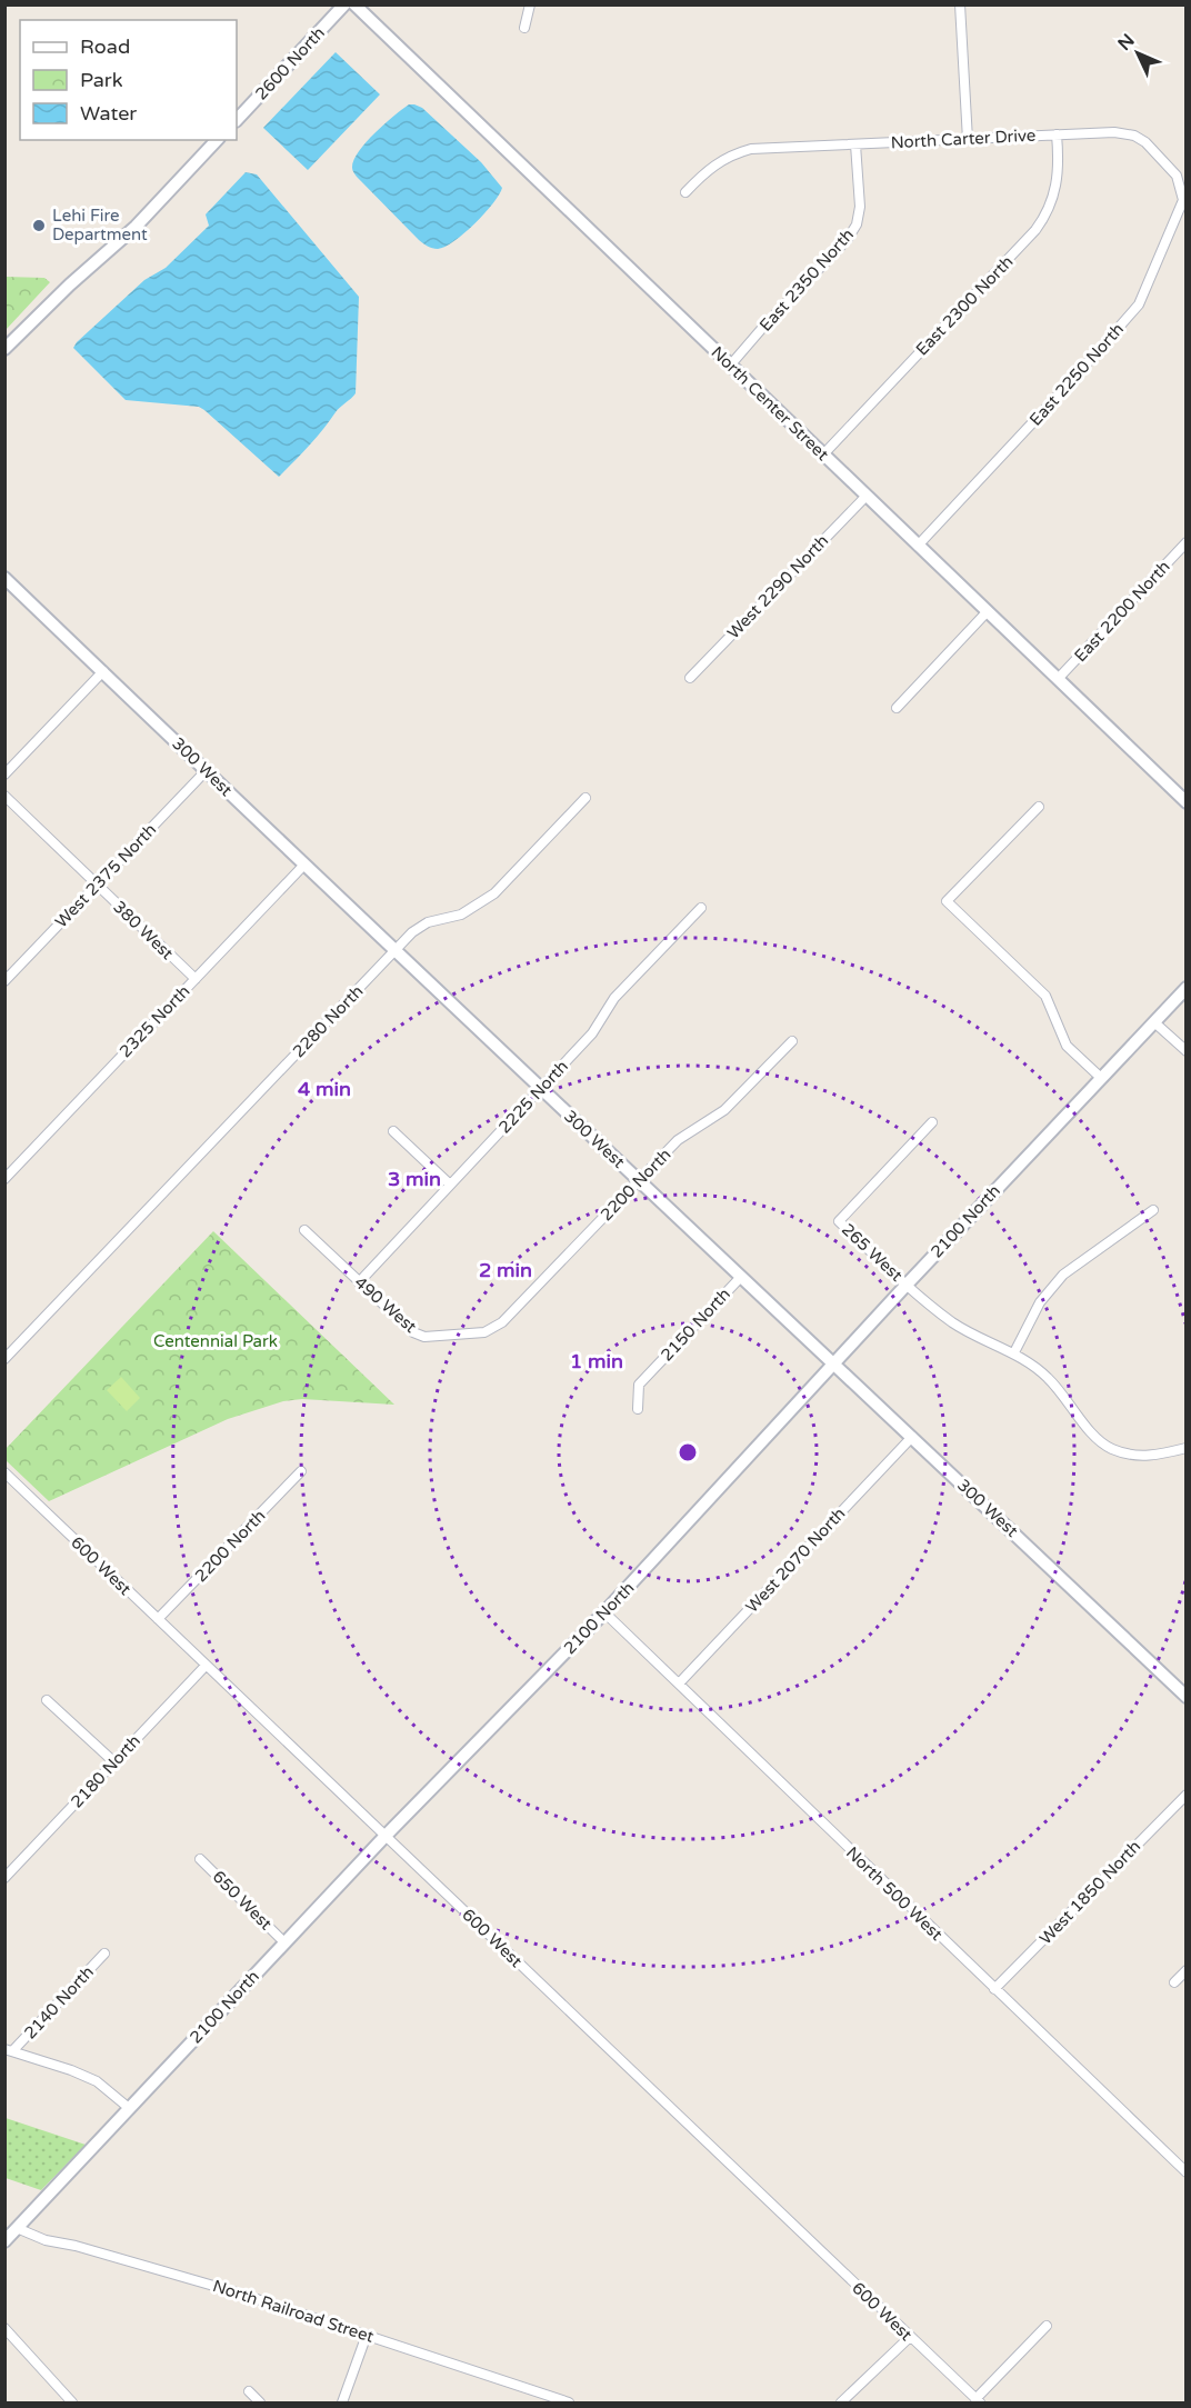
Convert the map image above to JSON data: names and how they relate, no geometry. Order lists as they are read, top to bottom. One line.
{"streets":{"street":["2600 North","North Carter Drive","East 2350 North","East 2300 North","East 2250 North","North Center Street","West 2290 North","East 2200 North","300 West","West 2375 North","380 West","2325 North","2280 North","2225 North","2200 North","2100 North","265 West","490 West","2150 North","West 2070 North","600 West","2180 North","West 1850 North","North 500 West","650 West","2140 North","North Railroad Street"]},"crossings":[["North Carter Drive","East 2350 North"],["North Carter Drive","East 2300 North"],["North Carter Drive","East 2250 North"],["East 2350 North","North Center Street"],["East 2300 North","North Center Street"],["East 2250 North","North Center Street"],["North Center Street","West 2290 North"],["North Center Street","East 2200 North"],["300 West","West 2375 North"],["300 West","2325 North"],["300 West","2280 North"],["300 West","2225 North"],["300 West","2200 North"],["300 West","2100 North"],["300 West","2150 North"],["300 West","West 2070 North"],["West 2375 North","380 West"],["380 West","2325 North"],["2225 North","490 West"],["2200 North","490 West"],["2200 North","600 West"],["2100 North","265 West"],["2100 North","600 West"],["2100 North","North 500 West"],["2100 North","650 West"],["2100 North","North Railroad Street"],["West 2070 North","North 500 West"],["600 West","2180 North"],["West 1850 North","North 500 West"]],"parks":["Centennial Park"],"places":["Lehi Fire Department"],"legend":["Road","Park","Water"],"north":"top left","rings":["4 min","3 min","2 min","1 min"]}
